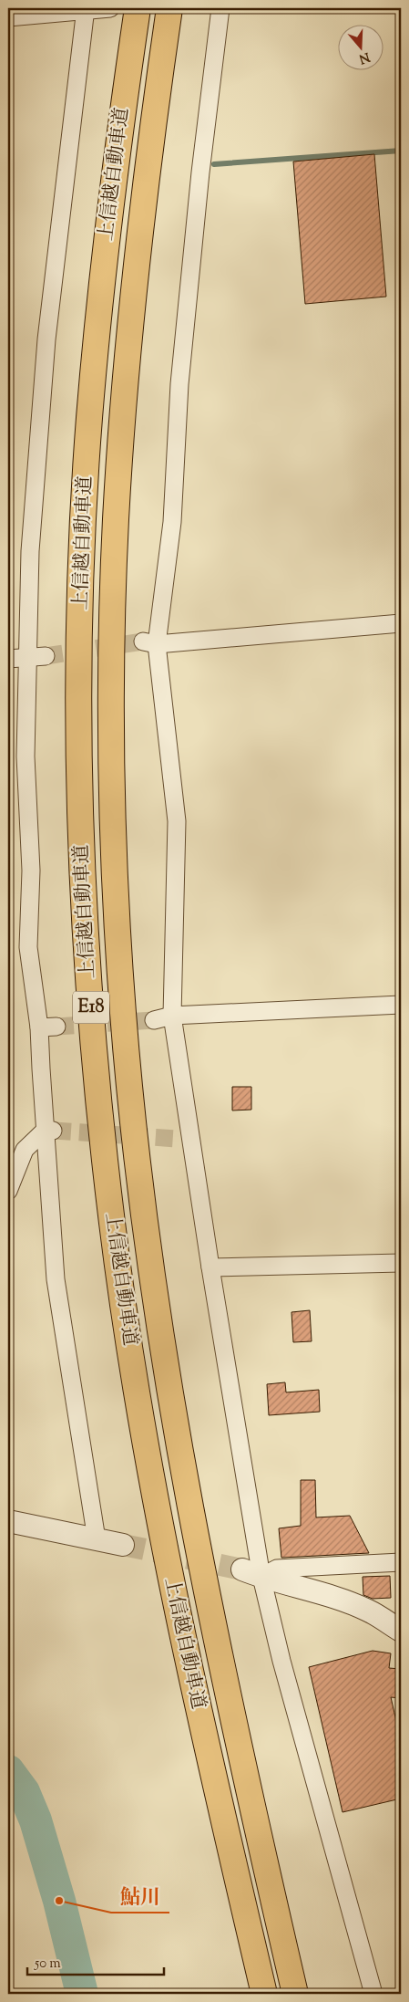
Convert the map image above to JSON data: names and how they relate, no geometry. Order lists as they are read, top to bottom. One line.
{"streets":{"highway":["上信越自動車道","E18"]},"places":["鮎川"],"scale_bar":"50 m","north":"bottom"}
